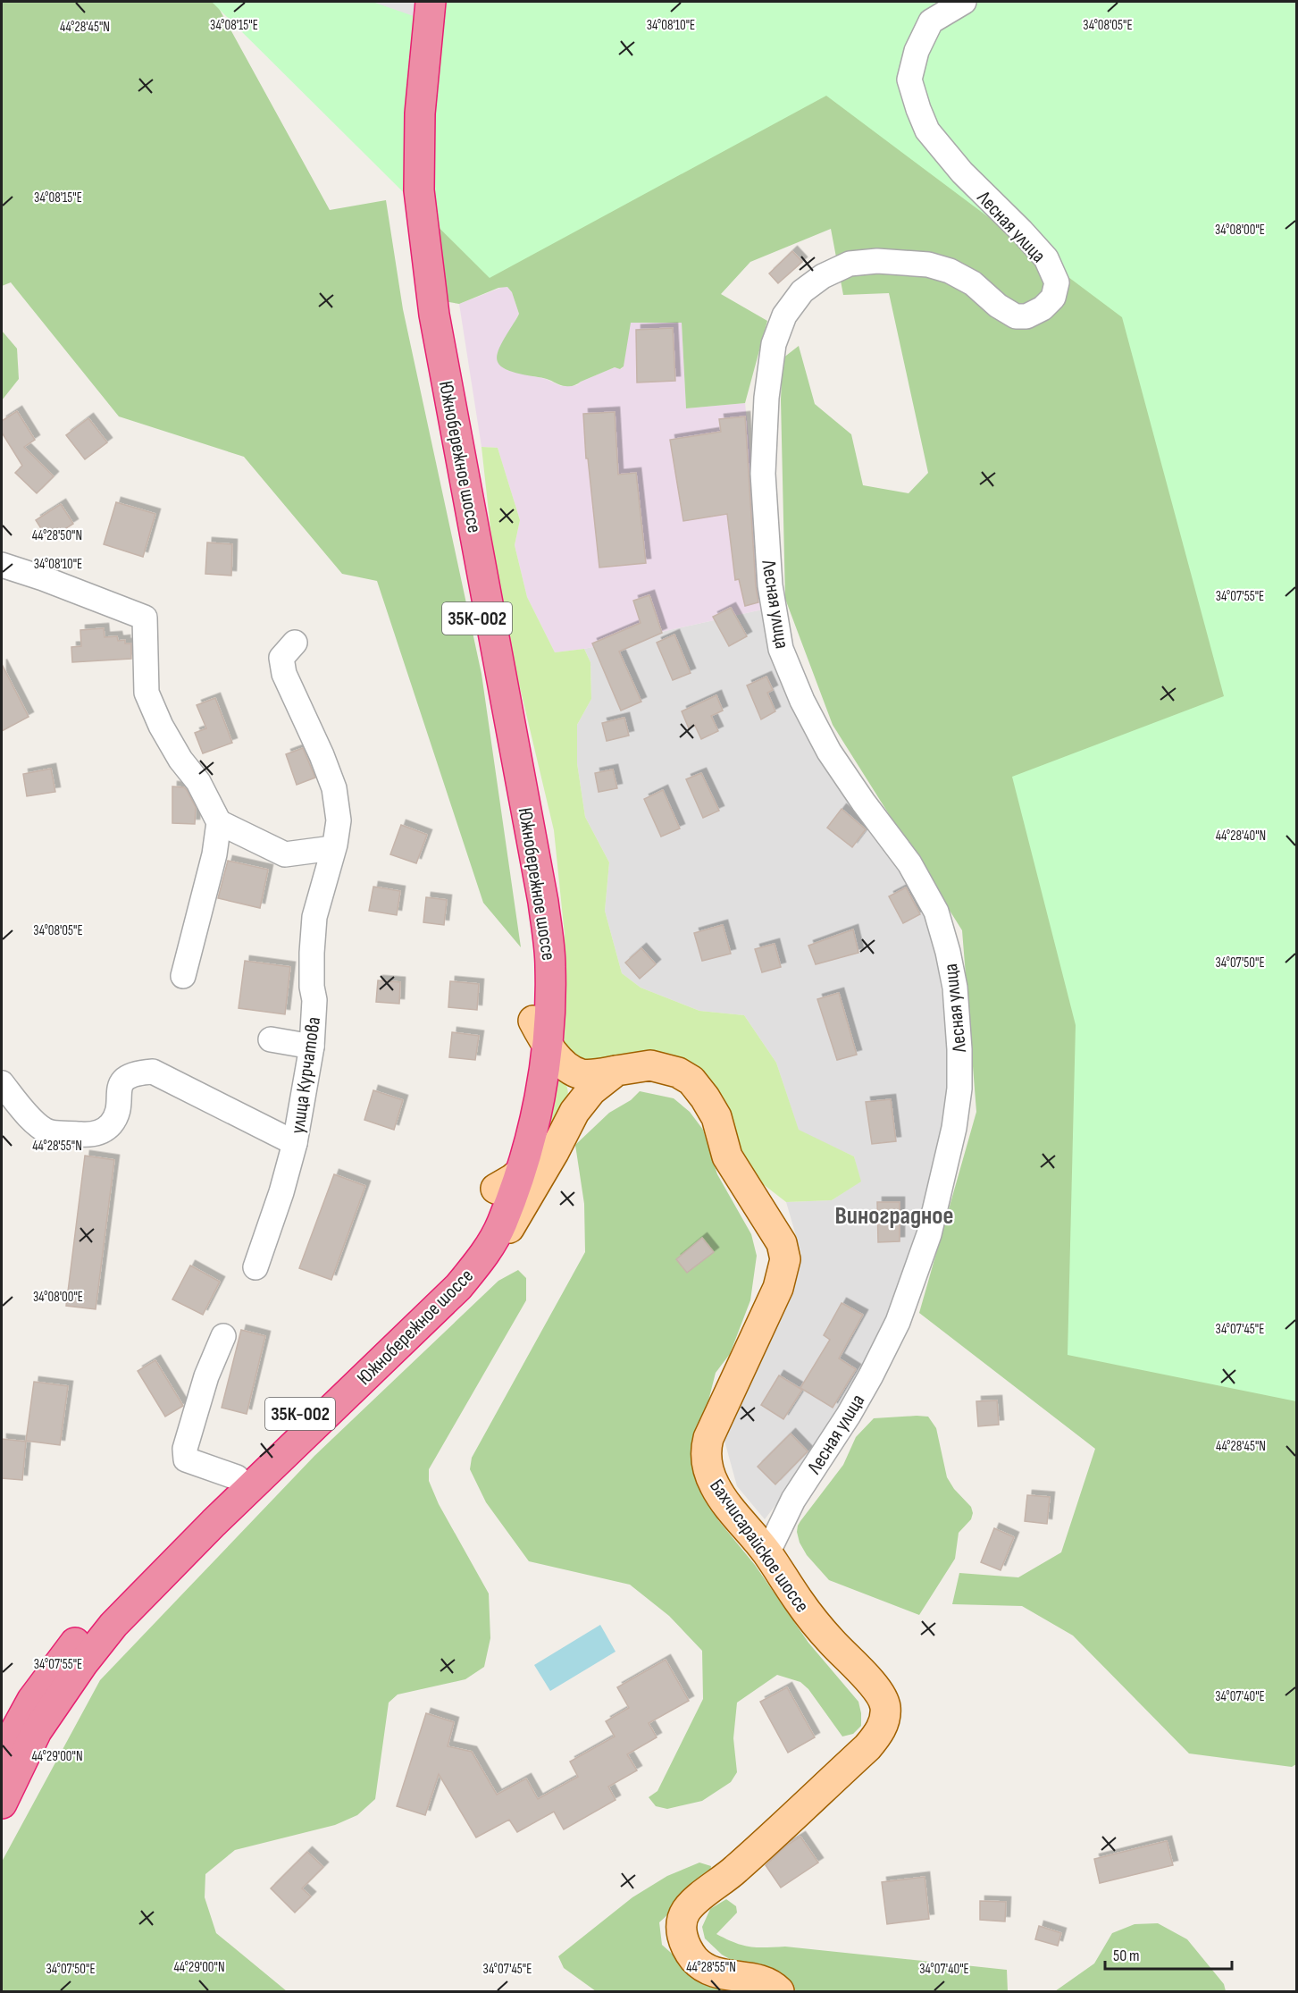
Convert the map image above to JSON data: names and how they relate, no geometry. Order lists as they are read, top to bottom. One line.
{"streets":{"highway":["Южнобережное шоссе","35К-002"],"main road":["Бахчисарайское шоссе"],"street":["Лесная улица","улица Курчатова"]},"crossings":[["Лесная улица","Бахчисарайское шоссе"]],"districts":["Виноградное"],"scale_bar":"50 m","coordinates":["34°08'15\"E","34°08'10\"E","34°08'05\"E","44°28'45\"N","34°08'00\"E","44°28'50\"N","34°07'55\"E","44°28'40\"N","34°07'50\"E","44°28'55\"N","34°07'45\"E","34°07'40\"E","44°29'00\"N"]}
